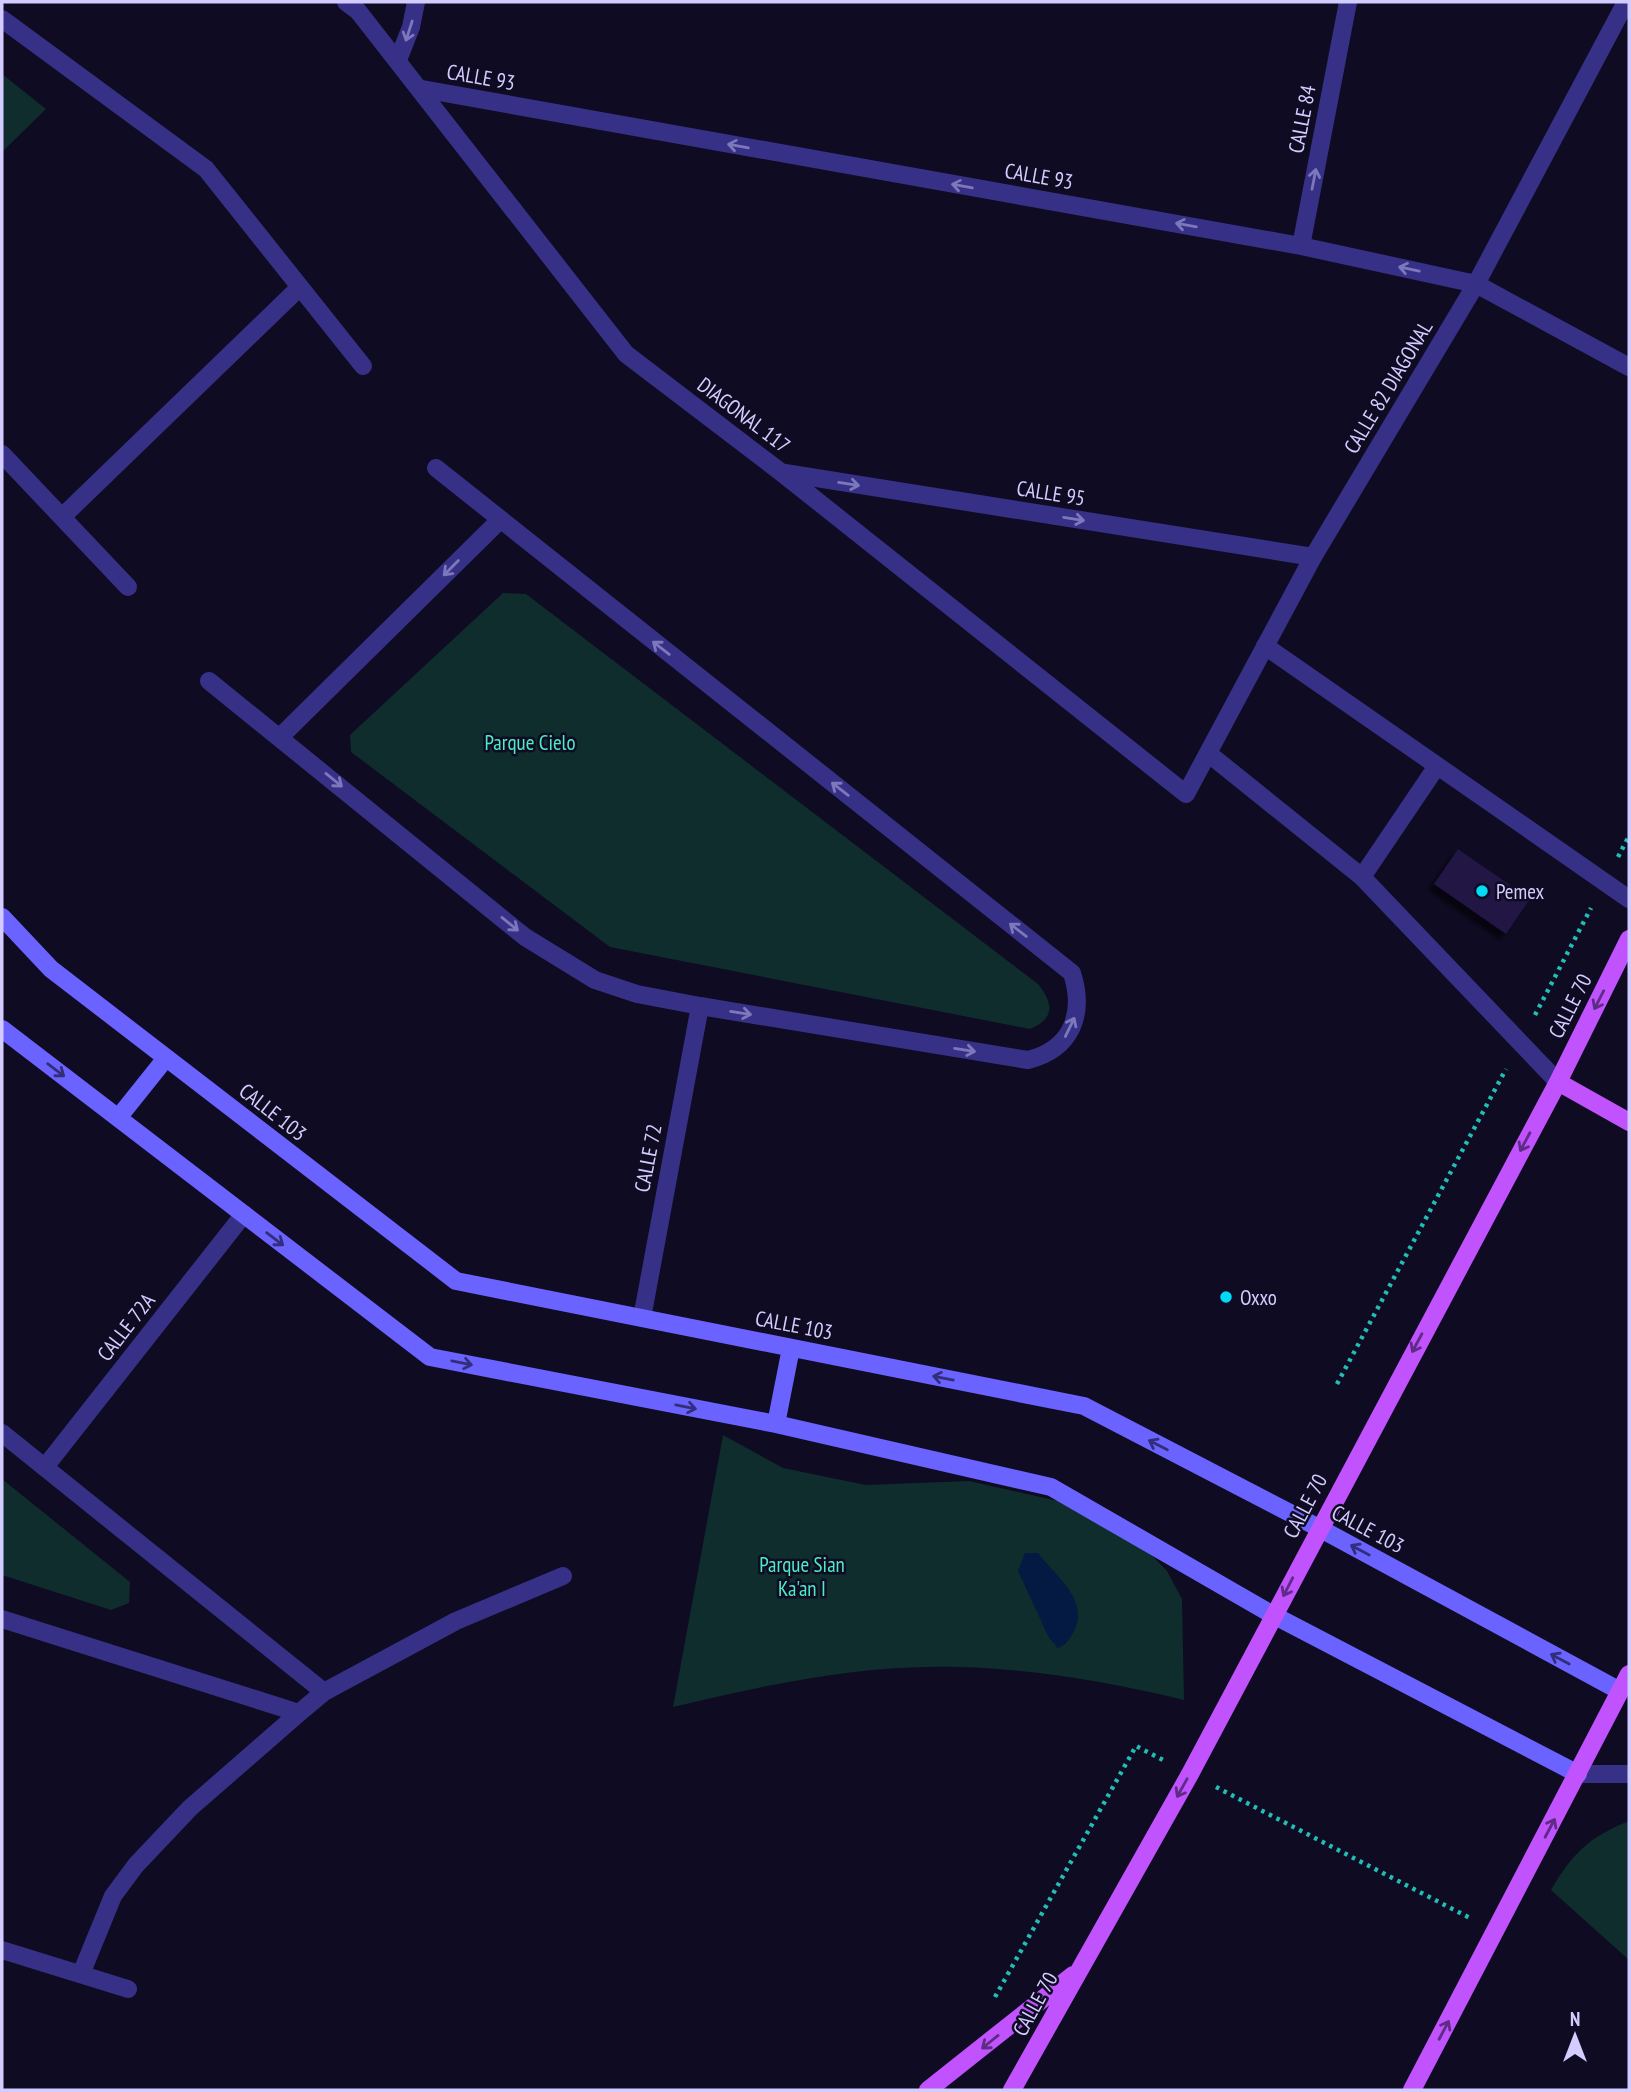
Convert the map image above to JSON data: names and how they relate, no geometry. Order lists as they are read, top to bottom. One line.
{"streets":{"main road":["CALLE 70","CALLE 103"],"street":["CALLE 93","CALLE 84","CALLE 82 DIAGONAL","DIAGONAL 117","CALLE 95","CALLE 72","CALLE 72A"]},"crossings":[["CALLE 93","CALLE 84"],["CALLE 93","CALLE 82 DIAGONAL"],["CALLE 93","DIAGONAL 117"],["CALLE 82 DIAGONAL","DIAGONAL 117"],["CALLE 82 DIAGONAL","CALLE 95"],["DIAGONAL 117","CALLE 95"],["CALLE 70","CALLE 103"],["CALLE 103","CALLE 72"]],"one_way":["CALLE 93","CALLE 84","CALLE 95","CALLE 70"],"parks":["Parque Cielo","Parque Sian Ka'an I"],"places":["Pemex","Oxxo"],"north":"top"}
